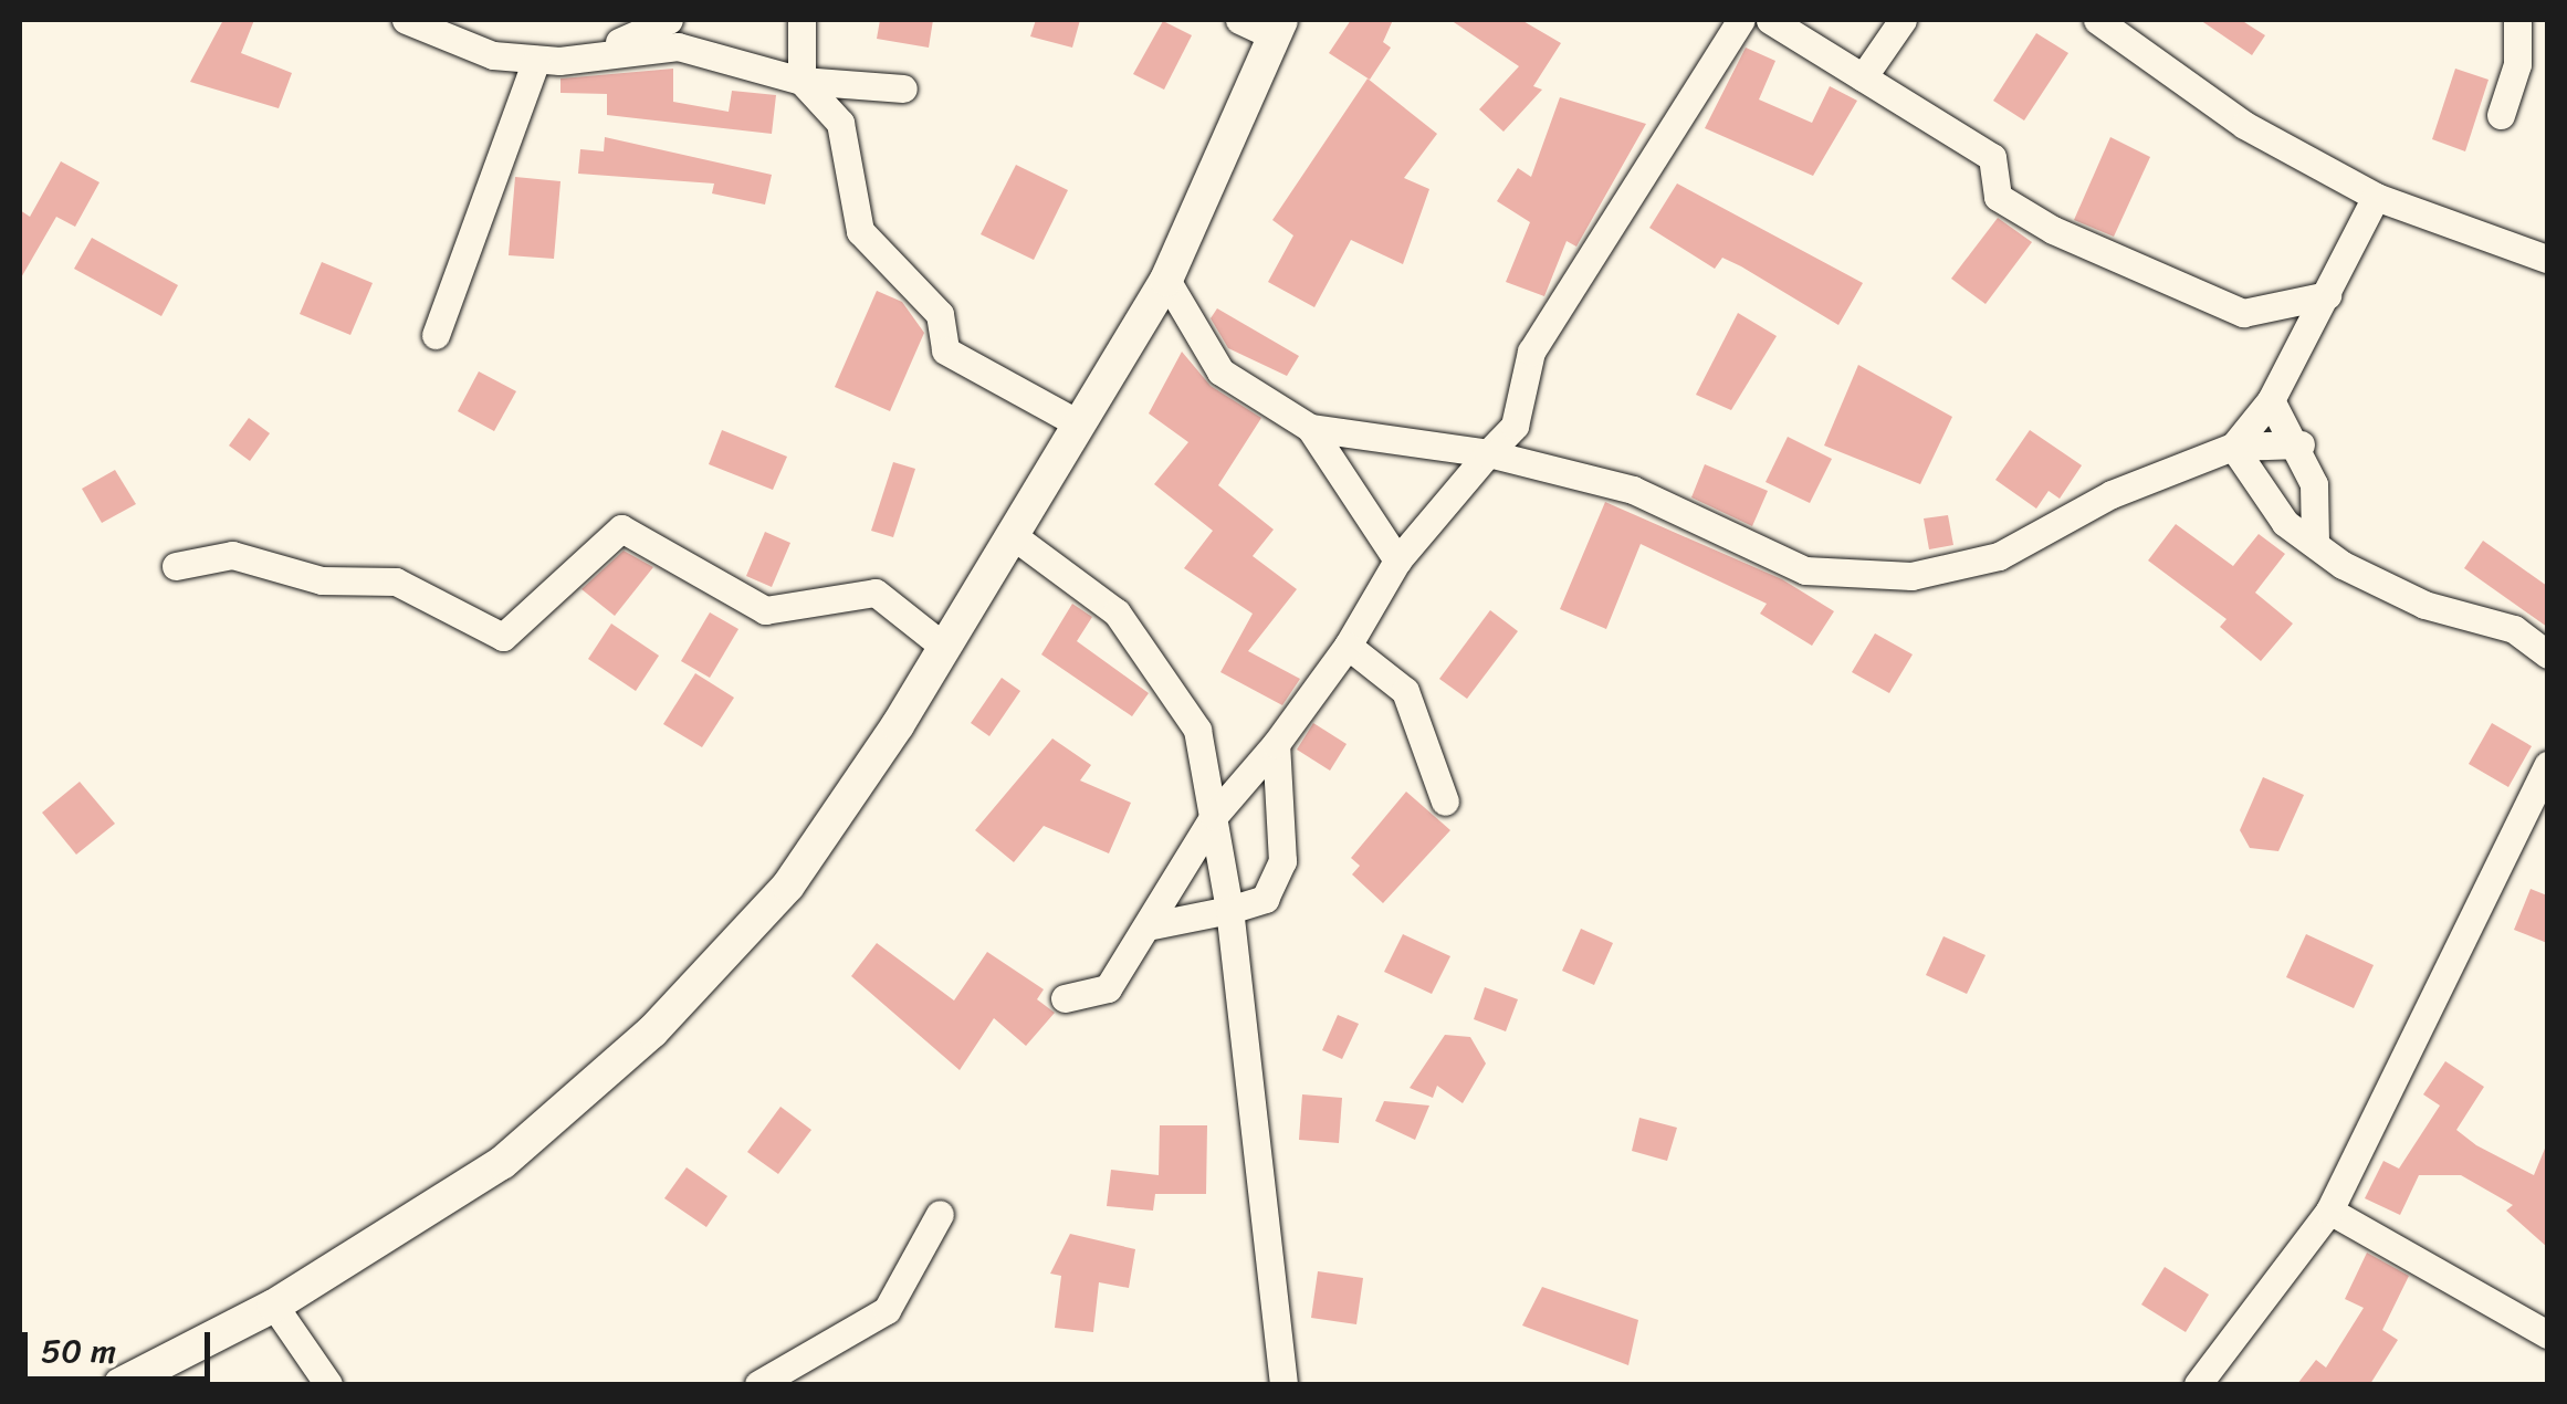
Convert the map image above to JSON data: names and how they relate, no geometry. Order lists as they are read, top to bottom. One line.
{"scale_bar":"50 m"}
